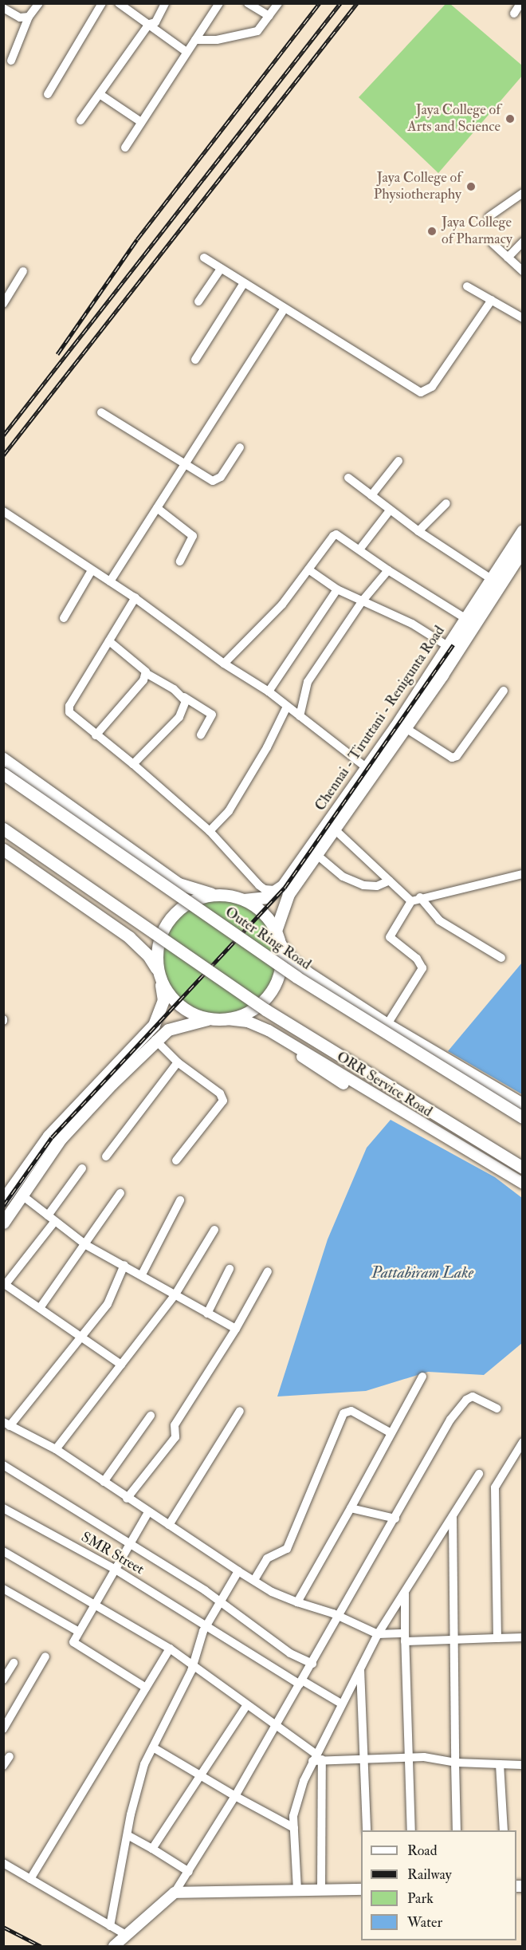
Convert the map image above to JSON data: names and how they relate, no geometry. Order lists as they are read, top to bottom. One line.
{"streets":{"highway":["Chennai - Tiruttani - Renigunta Road","Outer Ring Road"],"main road":["ORR Service Road"],"street":["SMR Street"]},"crossings":[["Chennai - Tiruttani - Renigunta Road","ORR Service Road"]],"water":["Pattabiram Lake"],"places":["Jaya College of Arts and Science","Jaya College of Physiotheraphy","Jaya College of Pharmacy"],"legend":["Road","Railway","Park","Water"]}
